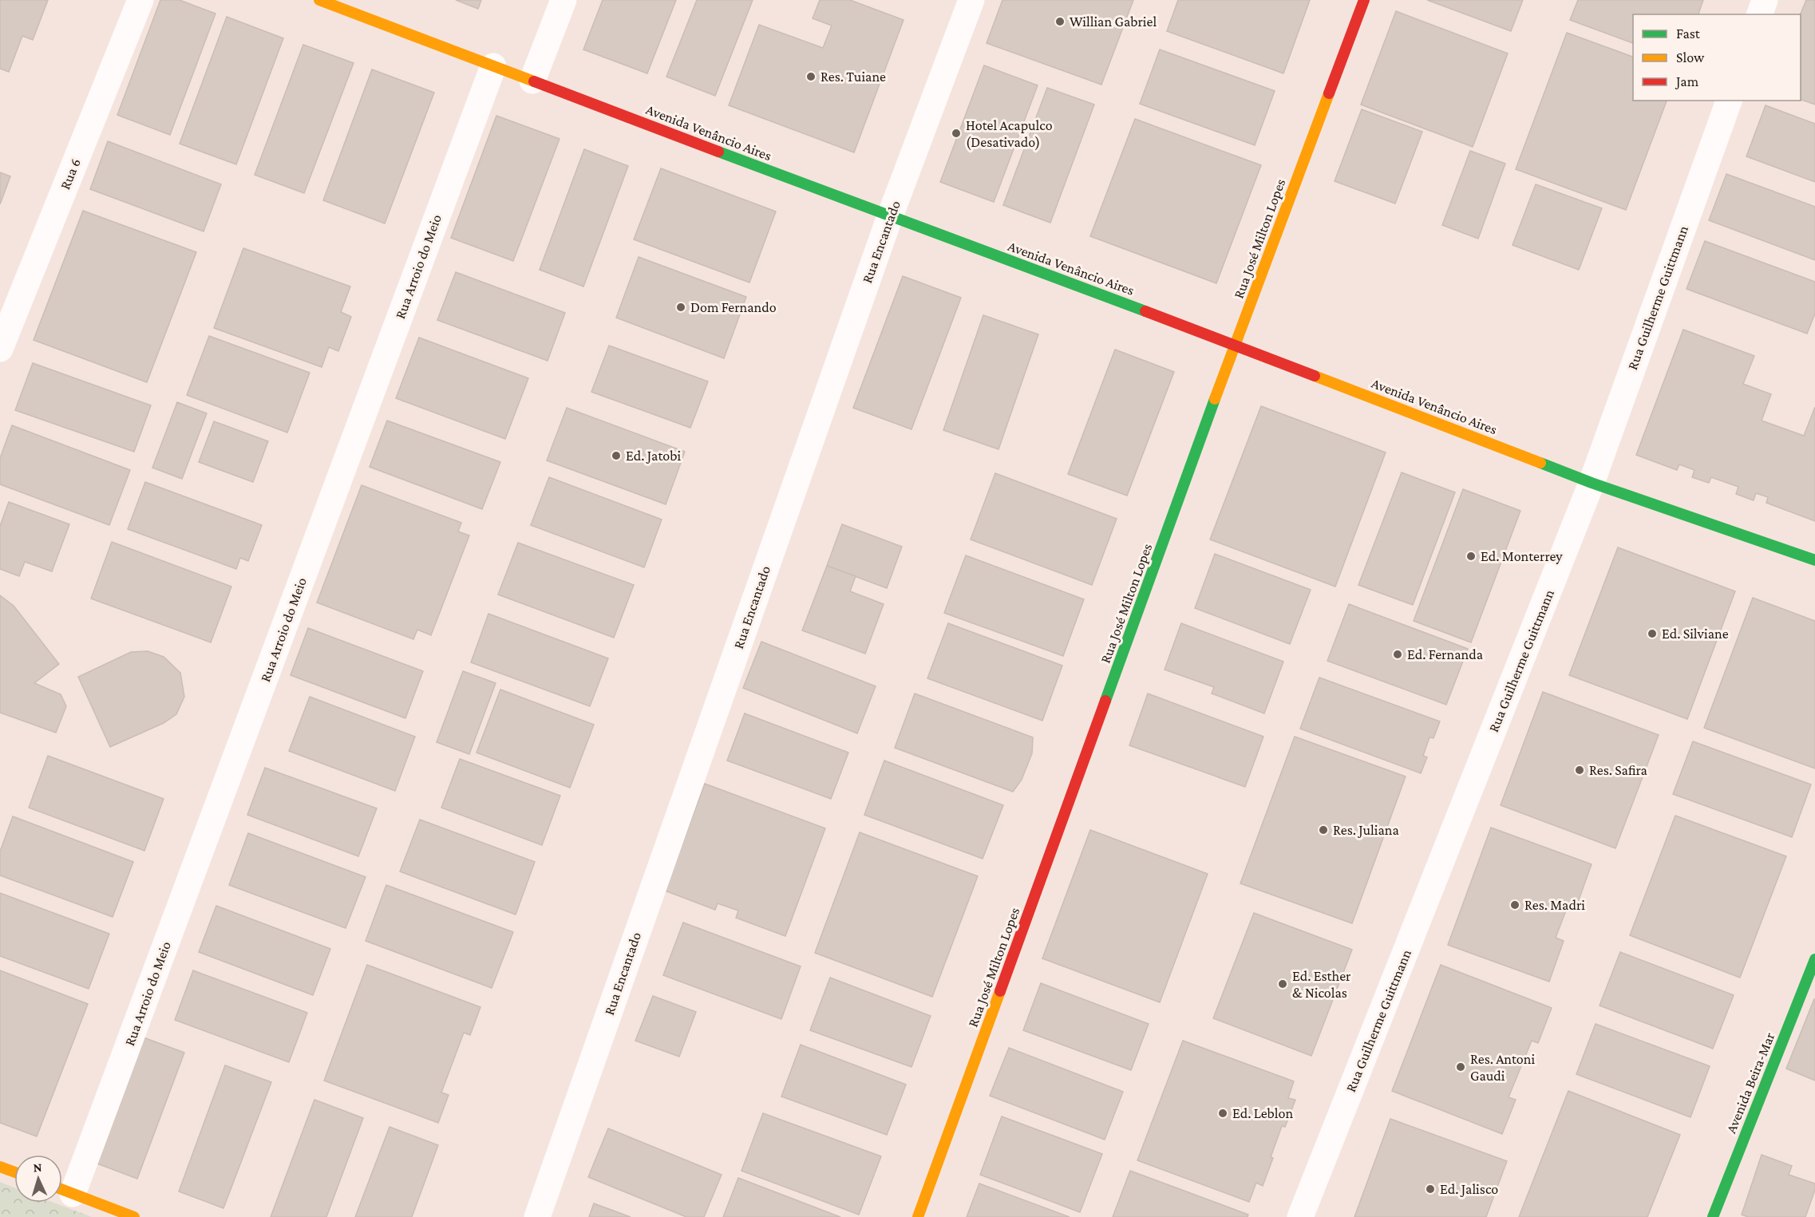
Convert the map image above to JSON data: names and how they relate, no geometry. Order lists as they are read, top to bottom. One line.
{"streets":{"street":["Avenida Venâncio Aires","Rua 6","Rua José Milton Lopes","Rua Encantado","Rua Arroio do Meio","Rua Guilherme Guittmann","Avenida Beira-Mar"]},"crossings":[["Avenida Venâncio Aires","Rua José Milton Lopes"],["Avenida Venâncio Aires","Rua Encantado"],["Avenida Venâncio Aires","Rua Arroio do Meio"],["Avenida Venâncio Aires","Rua Guilherme Guittmann"]],"places":["Willian Gabriel","Res. Tuiane","Hotel Acapulco (Desativado)","Dom Fernando","Ed. Jatobi","Ed. Monterrey","Ed. Silviane","Ed. Fernanda","Res. Safira","Res. Juliana","Res. Madri","Ed. Esther & Nicolas","Res. Antoni Gaudi","Ed. Leblon","Ed. Jalisco"],"legend":["Fast","Slow","Jam"],"north":"top"}
